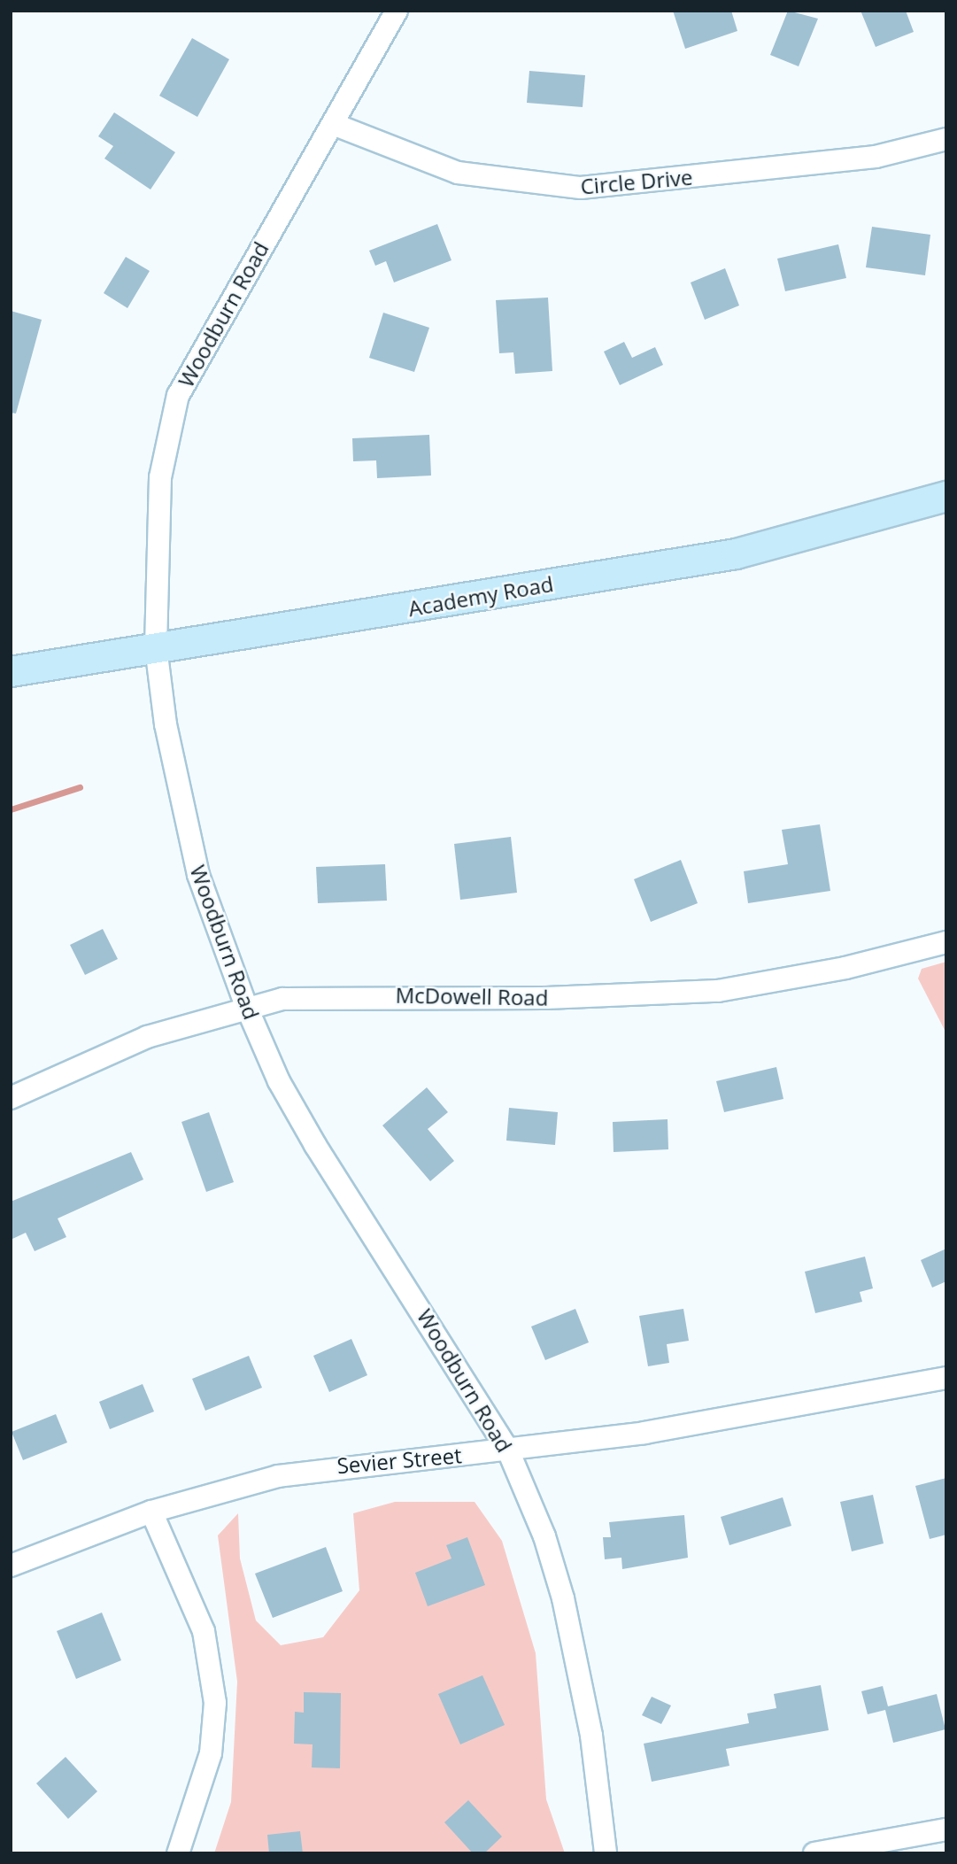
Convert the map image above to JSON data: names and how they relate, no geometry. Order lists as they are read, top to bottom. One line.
{"streets":{"main road":["Academy Road"],"street":["Circle Drive","Woodburn Road","McDowell Road","Sevier Street"]},"crossings":[["Circle Drive","Woodburn Road"],["Woodburn Road","Academy Road"],["Woodburn Road","McDowell Road"],["Woodburn Road","Sevier Street"]]}
